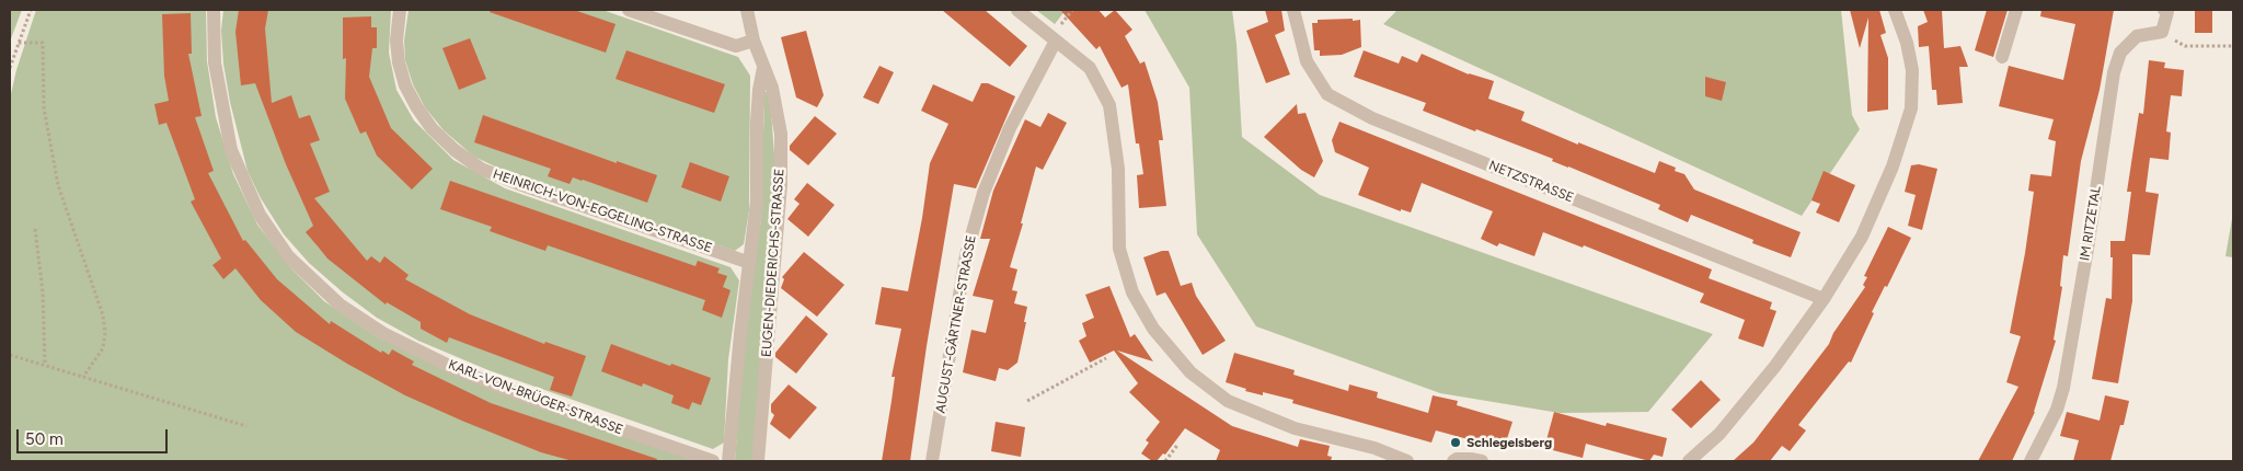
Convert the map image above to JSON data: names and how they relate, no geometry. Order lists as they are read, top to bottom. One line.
{"streets":{"street":["NETZSTRASSE","HEINRICH-VON-EGGELING-STRASSE","IM RITZETAL","EUGEN-DIEDERICHS-STRASSE","AUGUST-GÄRTNER-STRASSE","KARL-VON-BRÜGER-STRASSE"]},"crossings":[["HEINRICH-VON-EGGELING-STRASSE","EUGEN-DIEDERICHS-STRASSE"]],"places":["Schlegelsberg"],"scale_bar":"50 m"}
